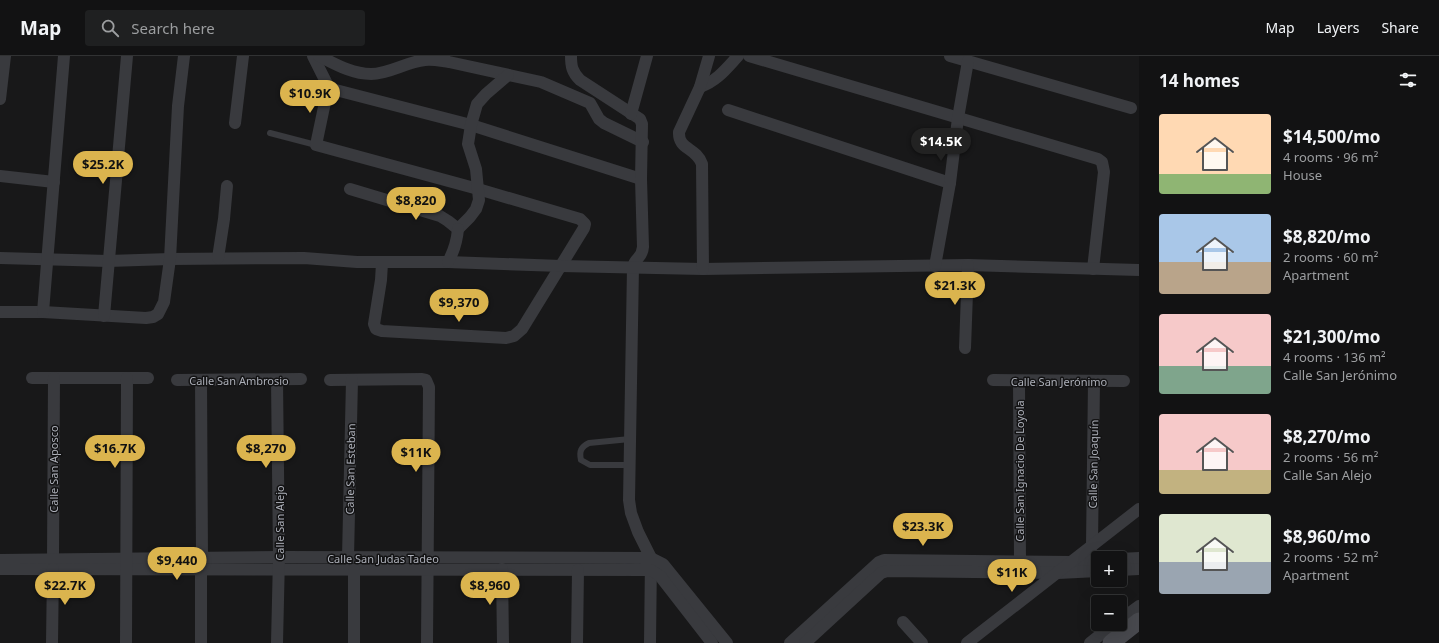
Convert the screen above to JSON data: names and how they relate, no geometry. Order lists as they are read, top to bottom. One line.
{"streets":{"street":["Calle San Ambrosio","Calle San Jerónimo","Calle San Joaquín","Calle San Aposco","Calle San Esteban","Calle San Ignacio De Loyola","Calle San Alejo","Calle San Judas Tadeo"]},"crossings":[["Calle San Ambrosio","Calle San Alejo"],["Calle San Jerónimo","Calle San Joaquín"],["Calle San Jerónimo","Calle San Ignacio De Loyola"],["Calle San Aposco","Calle San Judas Tadeo"],["Calle San Esteban","Calle San Judas Tadeo"],["Calle San Alejo","Calle San Judas Tadeo"]],"page":{"header":"Map","search":"Search here","nav":["Map","Layers","Share"],"heading":"14 homes","price":["$10.9K","$14.5K","$25.2K","$8,820","$21.3K","$9,370","$16.7K","$8,270","$11K","$23.3K","$9,440","$11K","$22.7K","$8,960"],"list":[{"name":"$14,500/mo","note":"4 rooms · 96 m² · House"},{"name":"$8,820/mo","note":"2 rooms · 60 m² · Apartment"},{"name":"$21,300/mo","note":"4 rooms · 136 m² · Calle San Jerónimo"},{"name":"$8,270/mo","note":"2 rooms · 56 m² · Calle San Alejo"},{"name":"$8,960/mo","note":"2 rooms · 52 m² · Apartment"}],"map_buttons":["+","−"]}}
